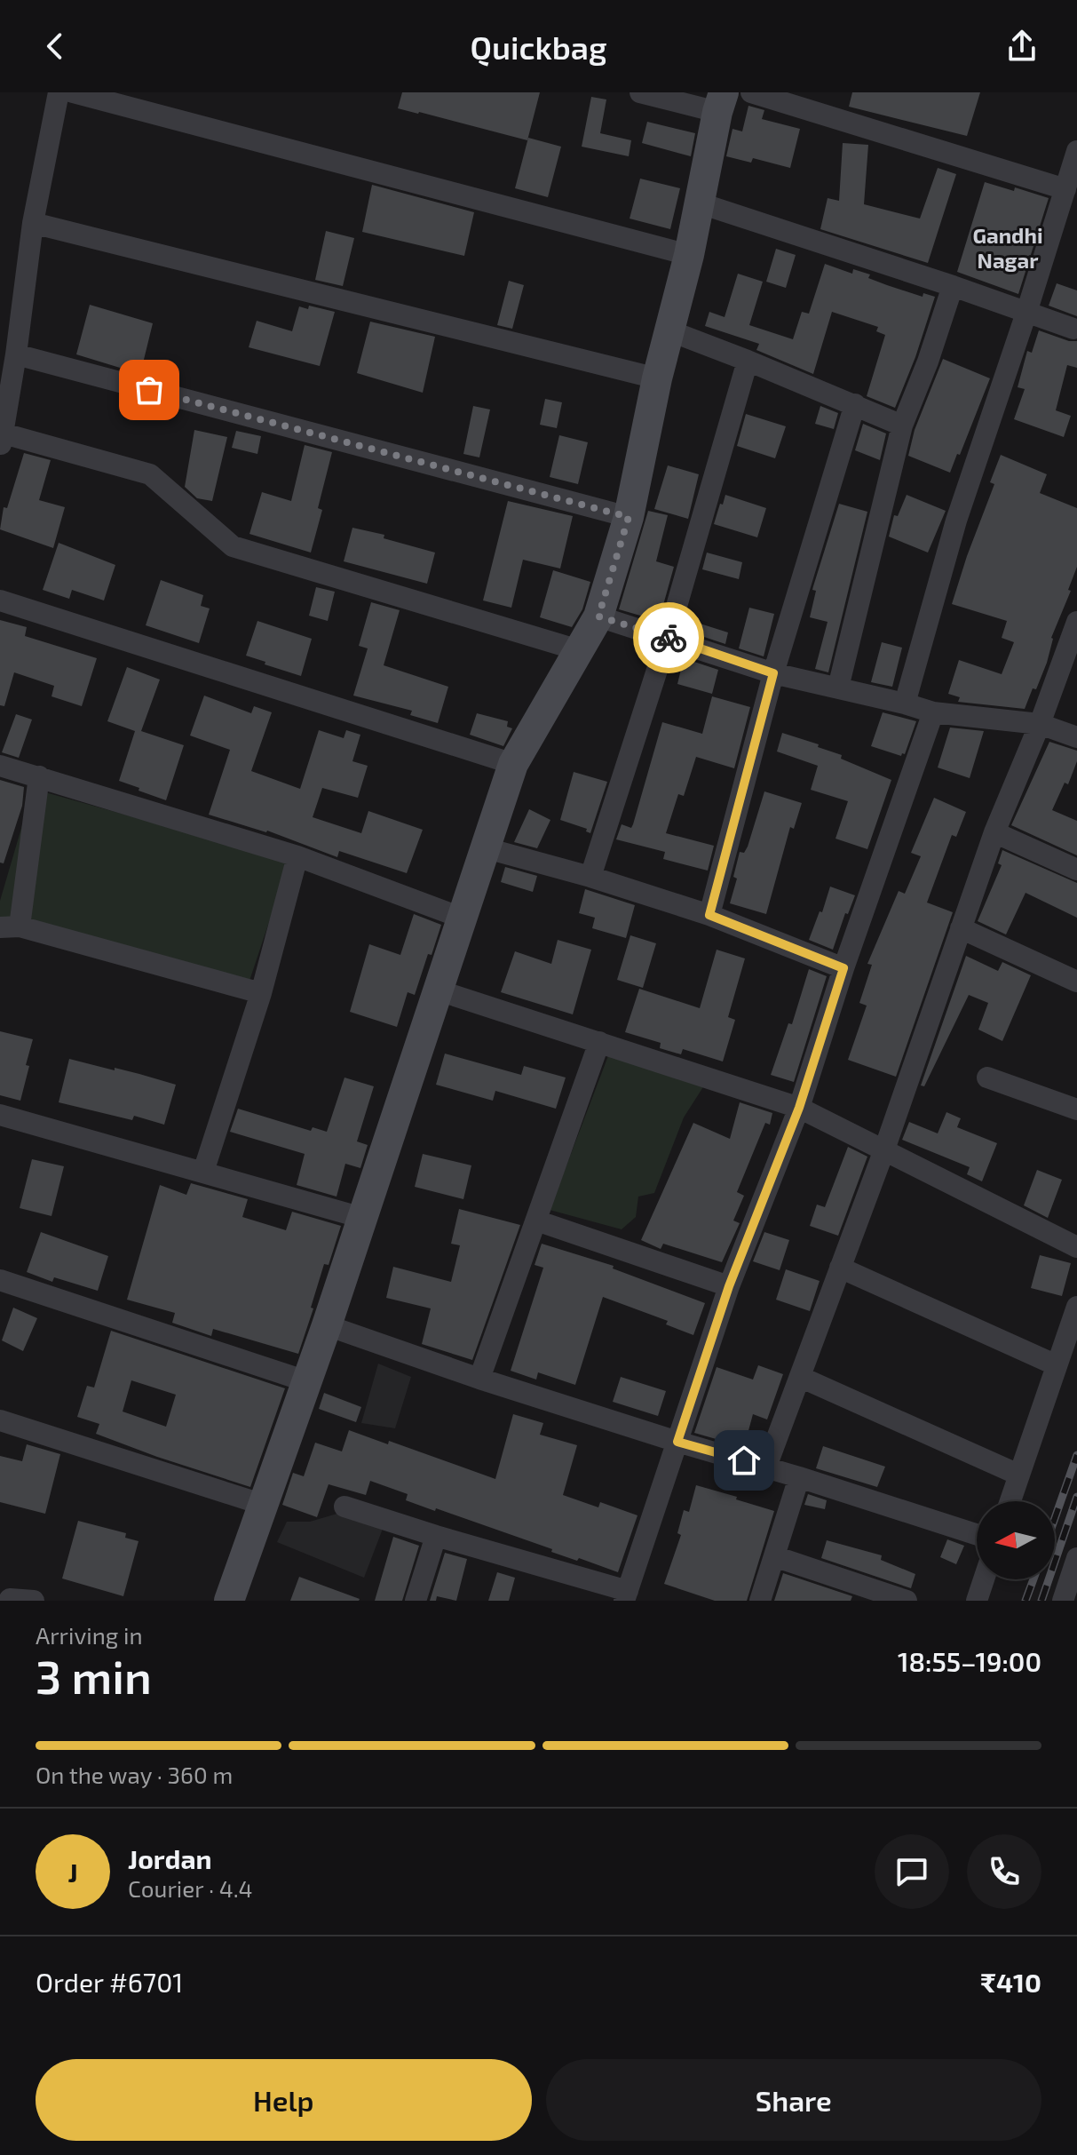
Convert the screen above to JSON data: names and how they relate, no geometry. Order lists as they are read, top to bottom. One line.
{"districts":["Gandhi Nagar"],"north":"left","page":{"header":"Quickbag","heading":["3 min","Arriving in","18:55–19:00"],"panel":["Jordan","Courier · 4.4","Order #6701","₹410"],"bar":"On the way · 360 m","round":"J","buttons":["Help","Share"]}}
